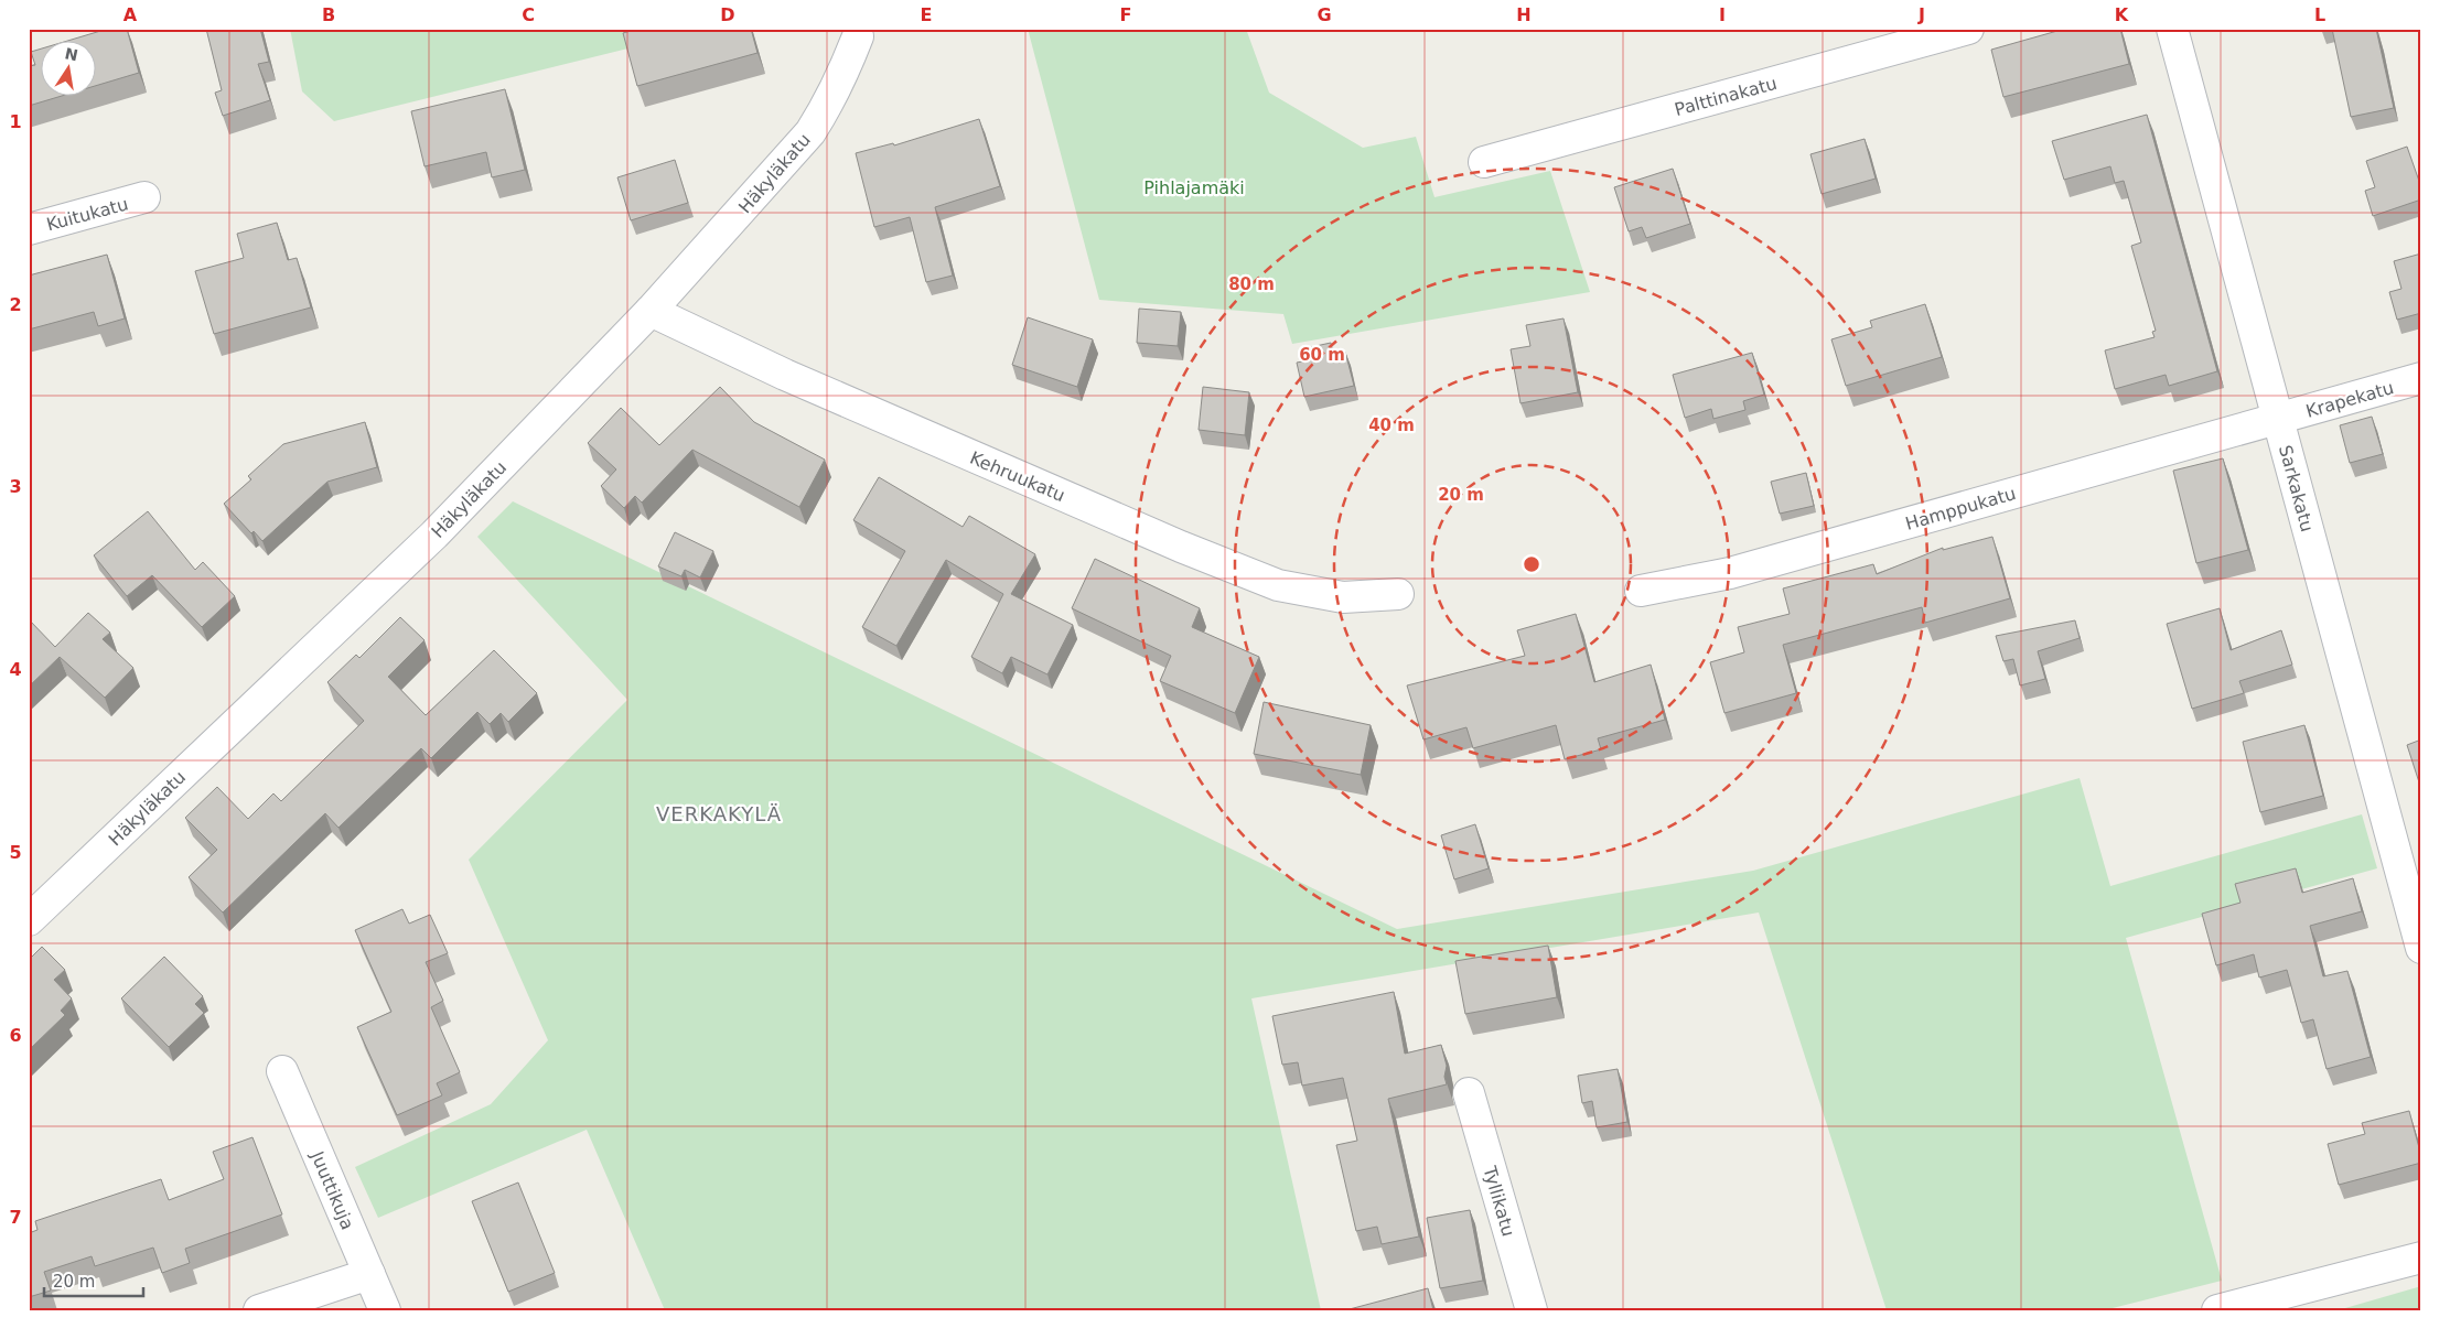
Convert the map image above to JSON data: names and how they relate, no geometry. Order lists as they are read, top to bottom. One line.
{"streets":{"street":["Palttinakatu","Häkyläkatu","Kuitukatu","Krapekatu","Kehruukatu","Sarkakatu","Hamppukatu","Juuttikuja","Tyllikatu"]},"crossings":[["Häkyläkatu","Kehruukatu"],["Krapekatu","Sarkakatu"],["Krapekatu","Hamppukatu"],["Sarkakatu","Hamppukatu"]],"districts":["VERKAKYLÄ"],"parks":["Pihlajamäki"],"scale_bar":"20 m","north":"top","grid":{"columns":["A","B","C","D","E","F","G","H","I","J","K","L"],"rows":["1","2","3","4","5","6","7"]},"rings":["80 m","60 m","40 m","20 m"]}
